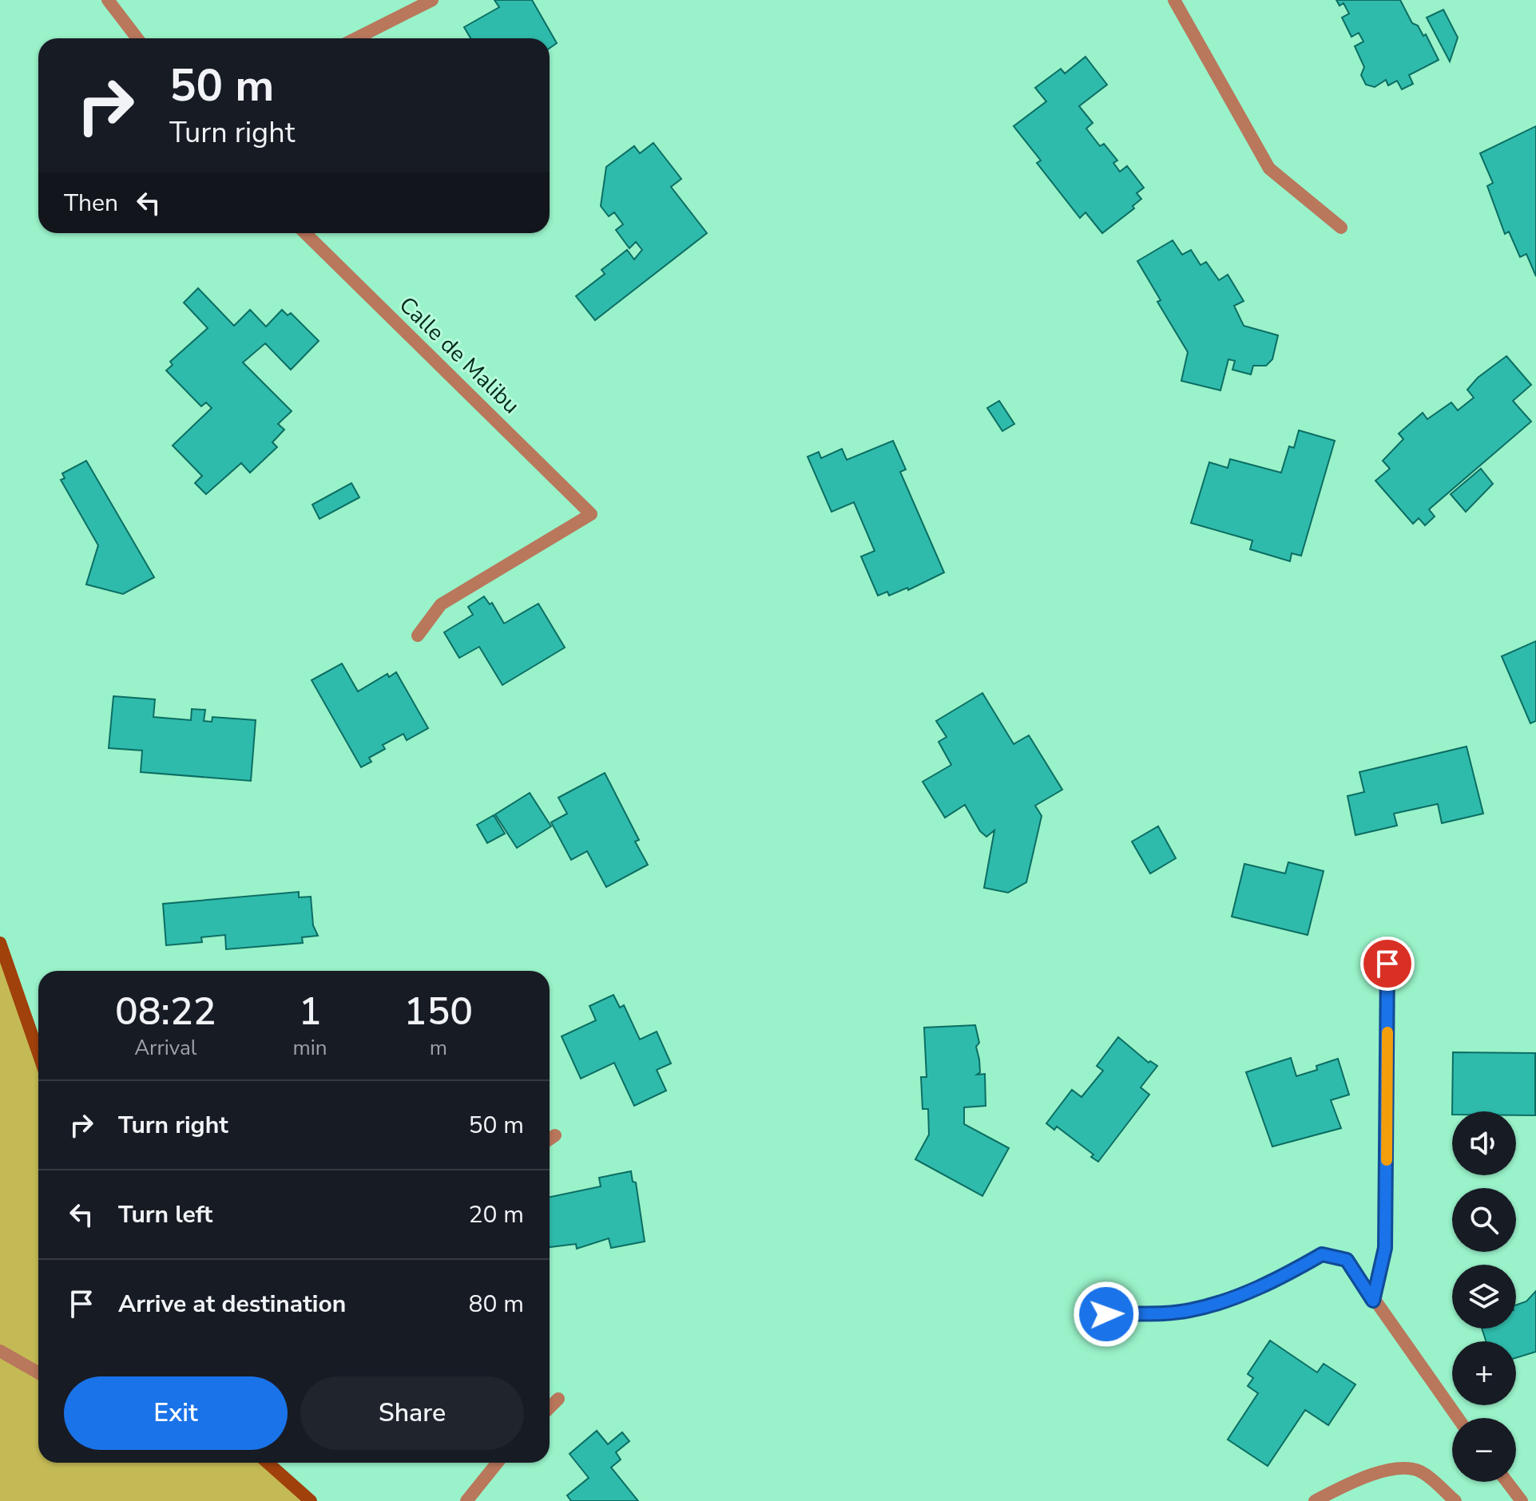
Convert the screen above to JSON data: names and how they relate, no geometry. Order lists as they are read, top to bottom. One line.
{"streets":{"street":["Calle de Malibu"]},"page":{"turn":["50 m","Turn right"],"then":"Then","eta":["08:22","Arrival","1","min","150","m"],"list":[{"name":"Turn right","value":"50 m"},{"name":"Turn left","value":"20 m"},{"name":"Arrive at destination","value":"80 m"}],"map_buttons":["+","−"],"buttons":["Exit","Share"]}}
